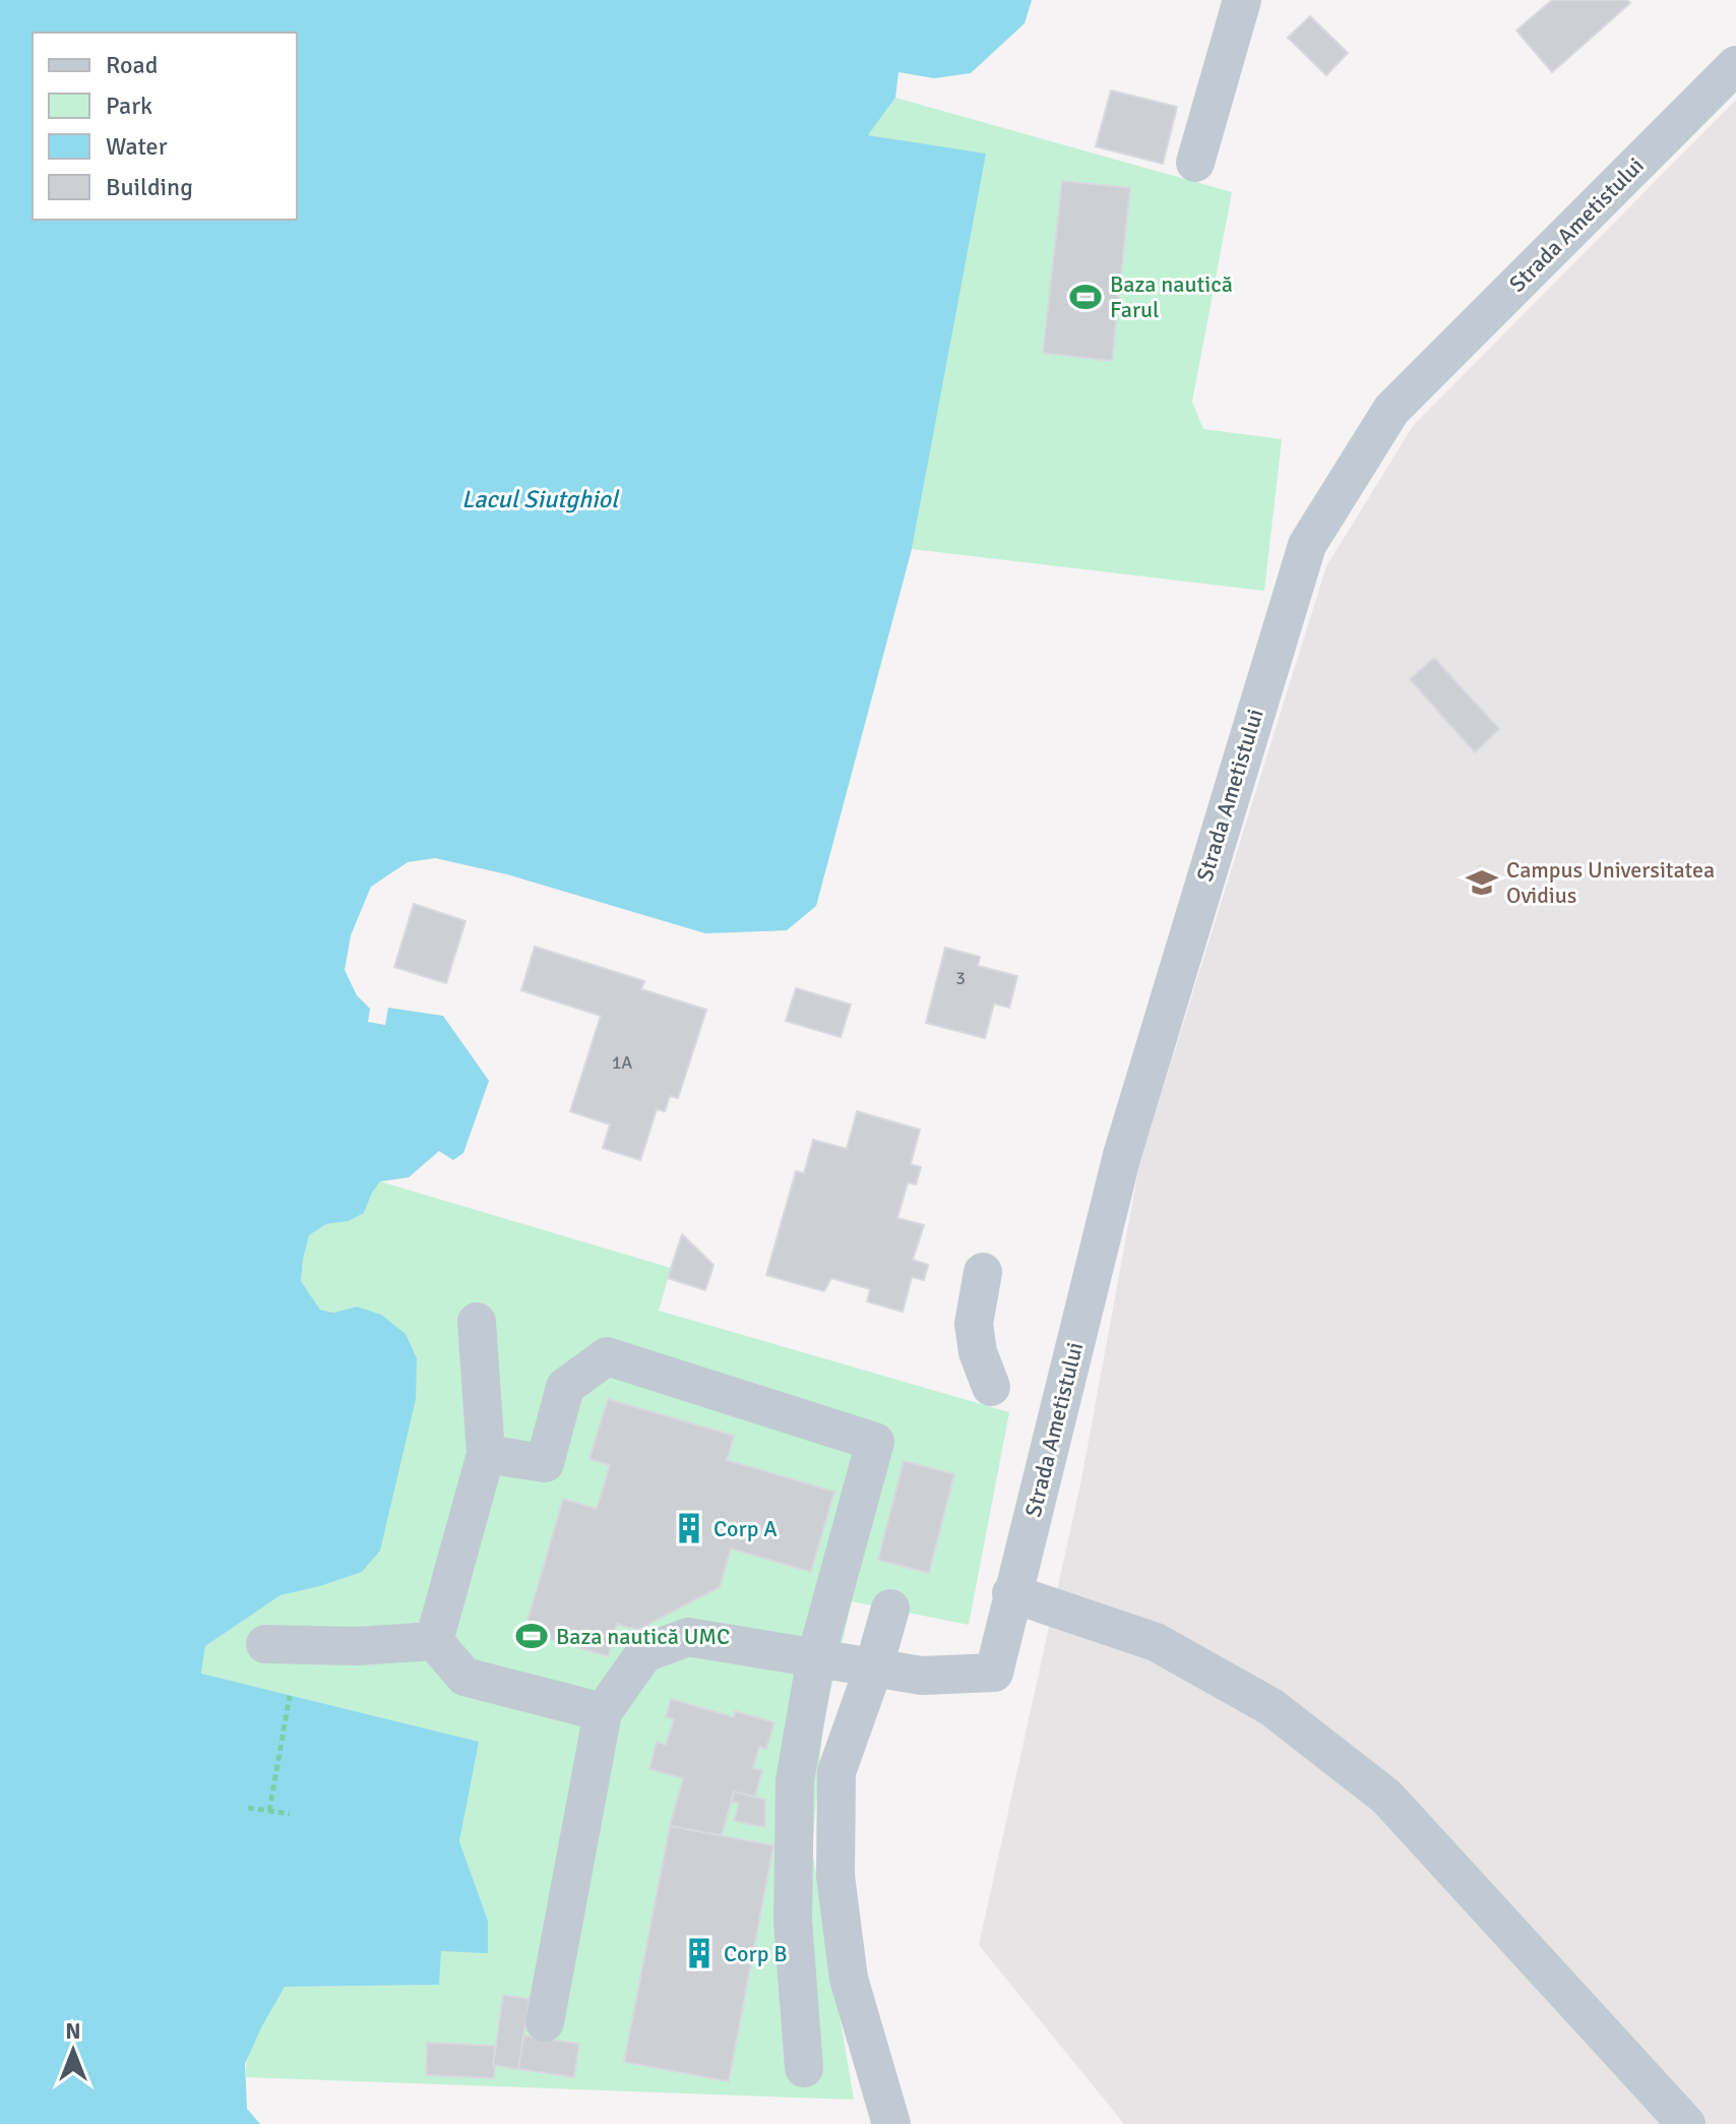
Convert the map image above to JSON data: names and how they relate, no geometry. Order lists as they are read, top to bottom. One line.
{"streets":{"street":["Strada Ametistului"]},"water":["Lacul Siutghiol"],"places":{"sports":["Baza nautică Farul","Baza nautică UMC"],"school or university":["Campus Universitatea Ovidius"],"building":["Corp A","Corp B"]},"house_numbers":["3","1A"],"legend":["Road","Park","Water","Building"],"north":"top"}
